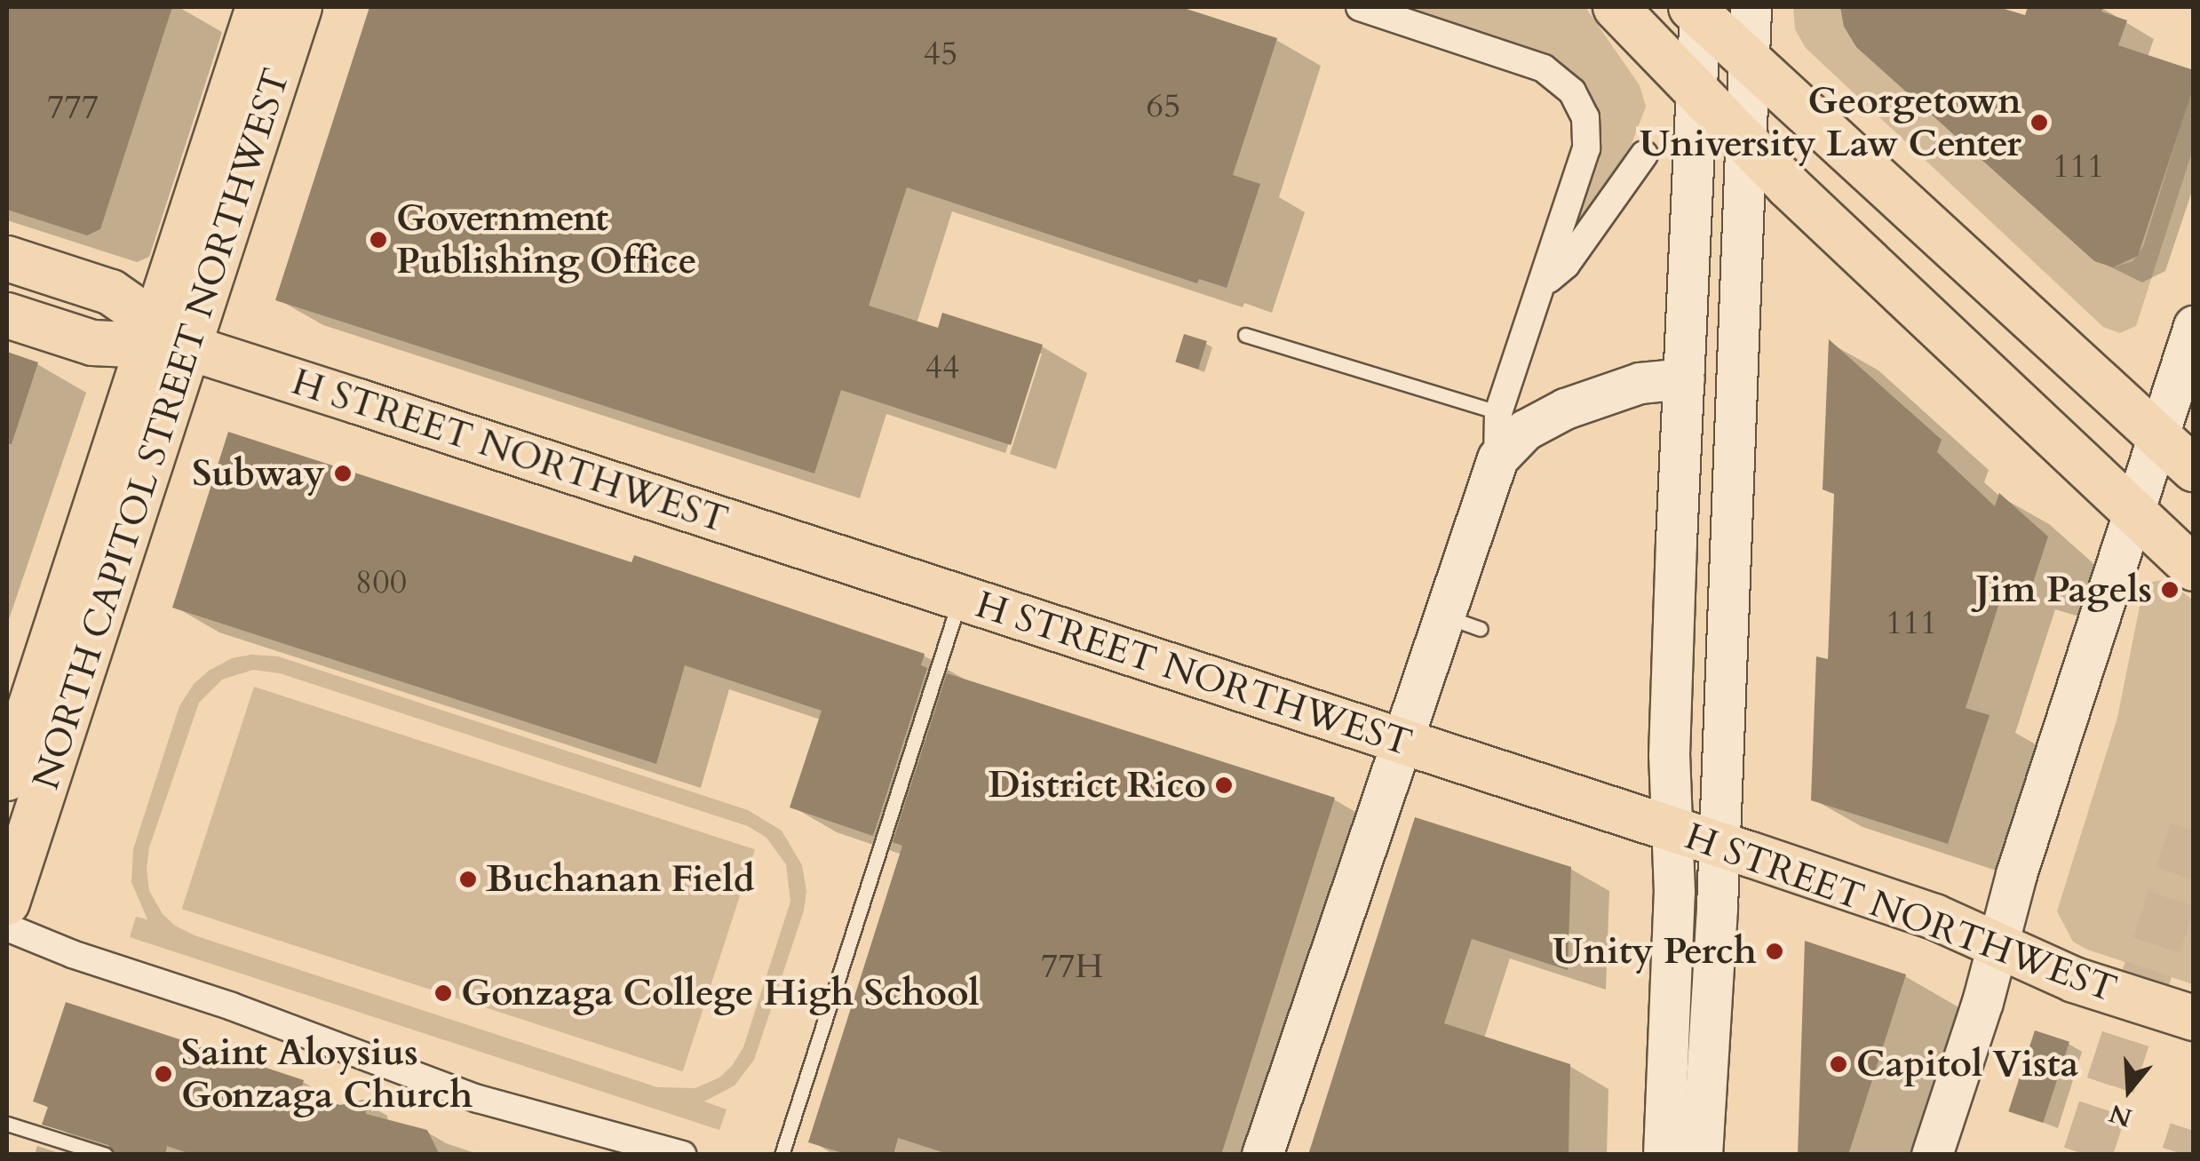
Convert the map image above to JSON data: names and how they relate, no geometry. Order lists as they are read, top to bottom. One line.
{"streets":{"main road":["NORTH CAPITOL STREET NORTHWEST","H STREET NORTHWEST"]},"crossings":[["NORTH CAPITOL STREET NORTHWEST","H STREET NORTHWEST"]],"places":["Georgetown University Law Center","Government Publishing Office","Subway","Jim Pagels","District Rico","Buchanan Field","Unity Perch","Gonzaga College High School","Capitol Vista","Saint Aloysius Gonzaga Church"],"house_numbers":["45","65","777","111","44","800","111","77H"],"north":"bottom"}
